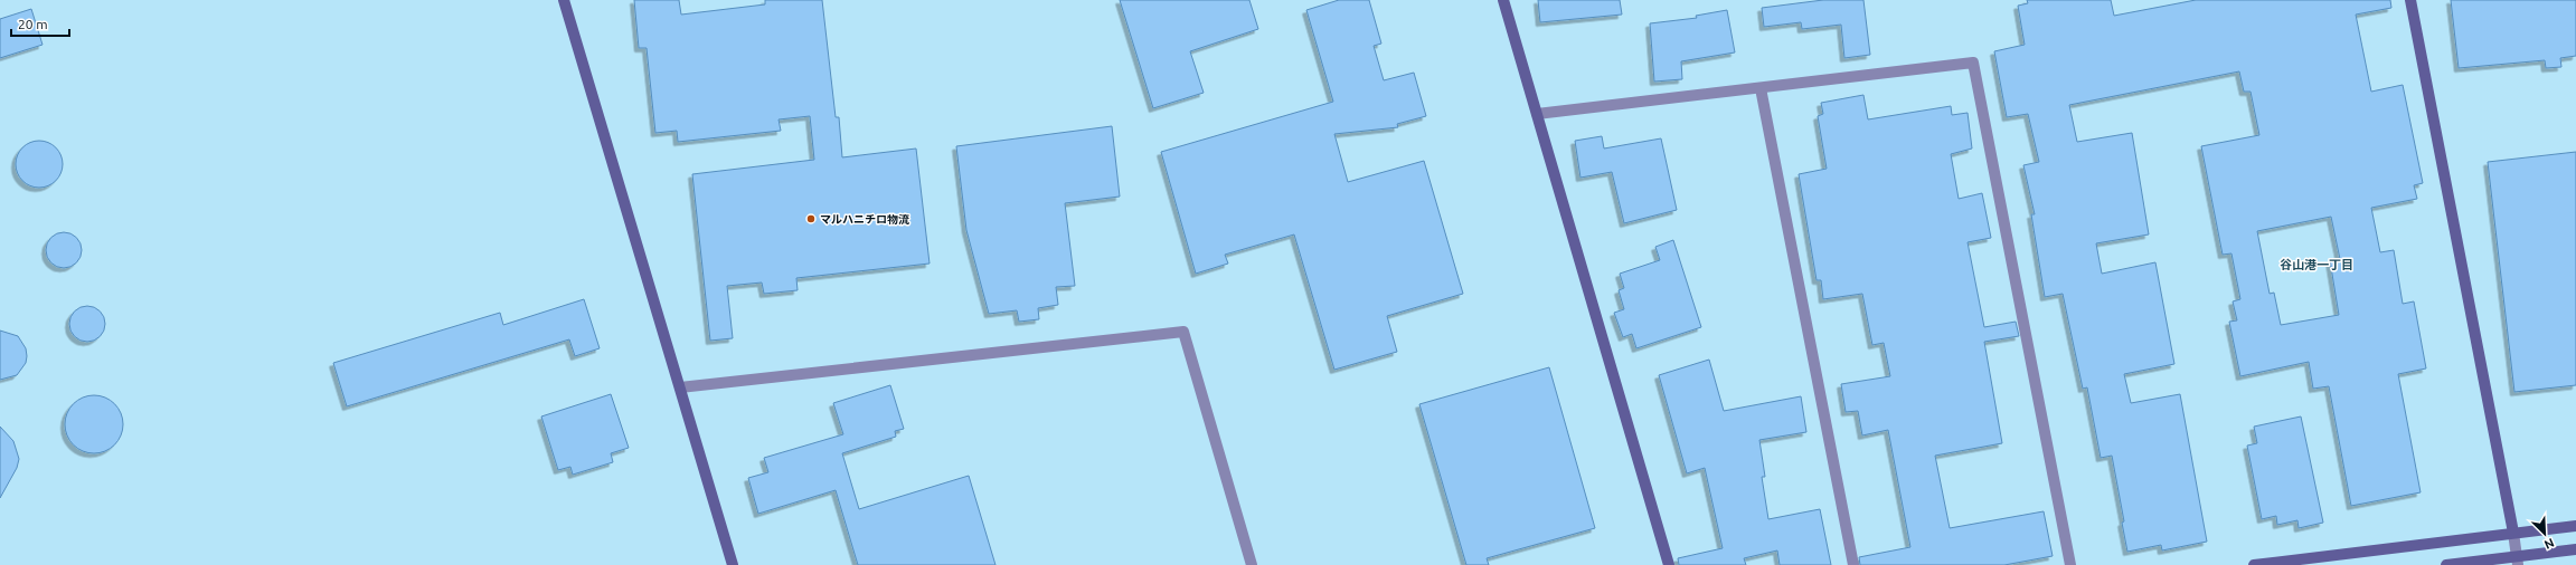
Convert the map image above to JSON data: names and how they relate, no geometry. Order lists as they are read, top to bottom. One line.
{"districts":["谷山港一丁目"],"places":["マルハニチロ物流"],"scale_bar":"20 m","north":"bottom right"}
